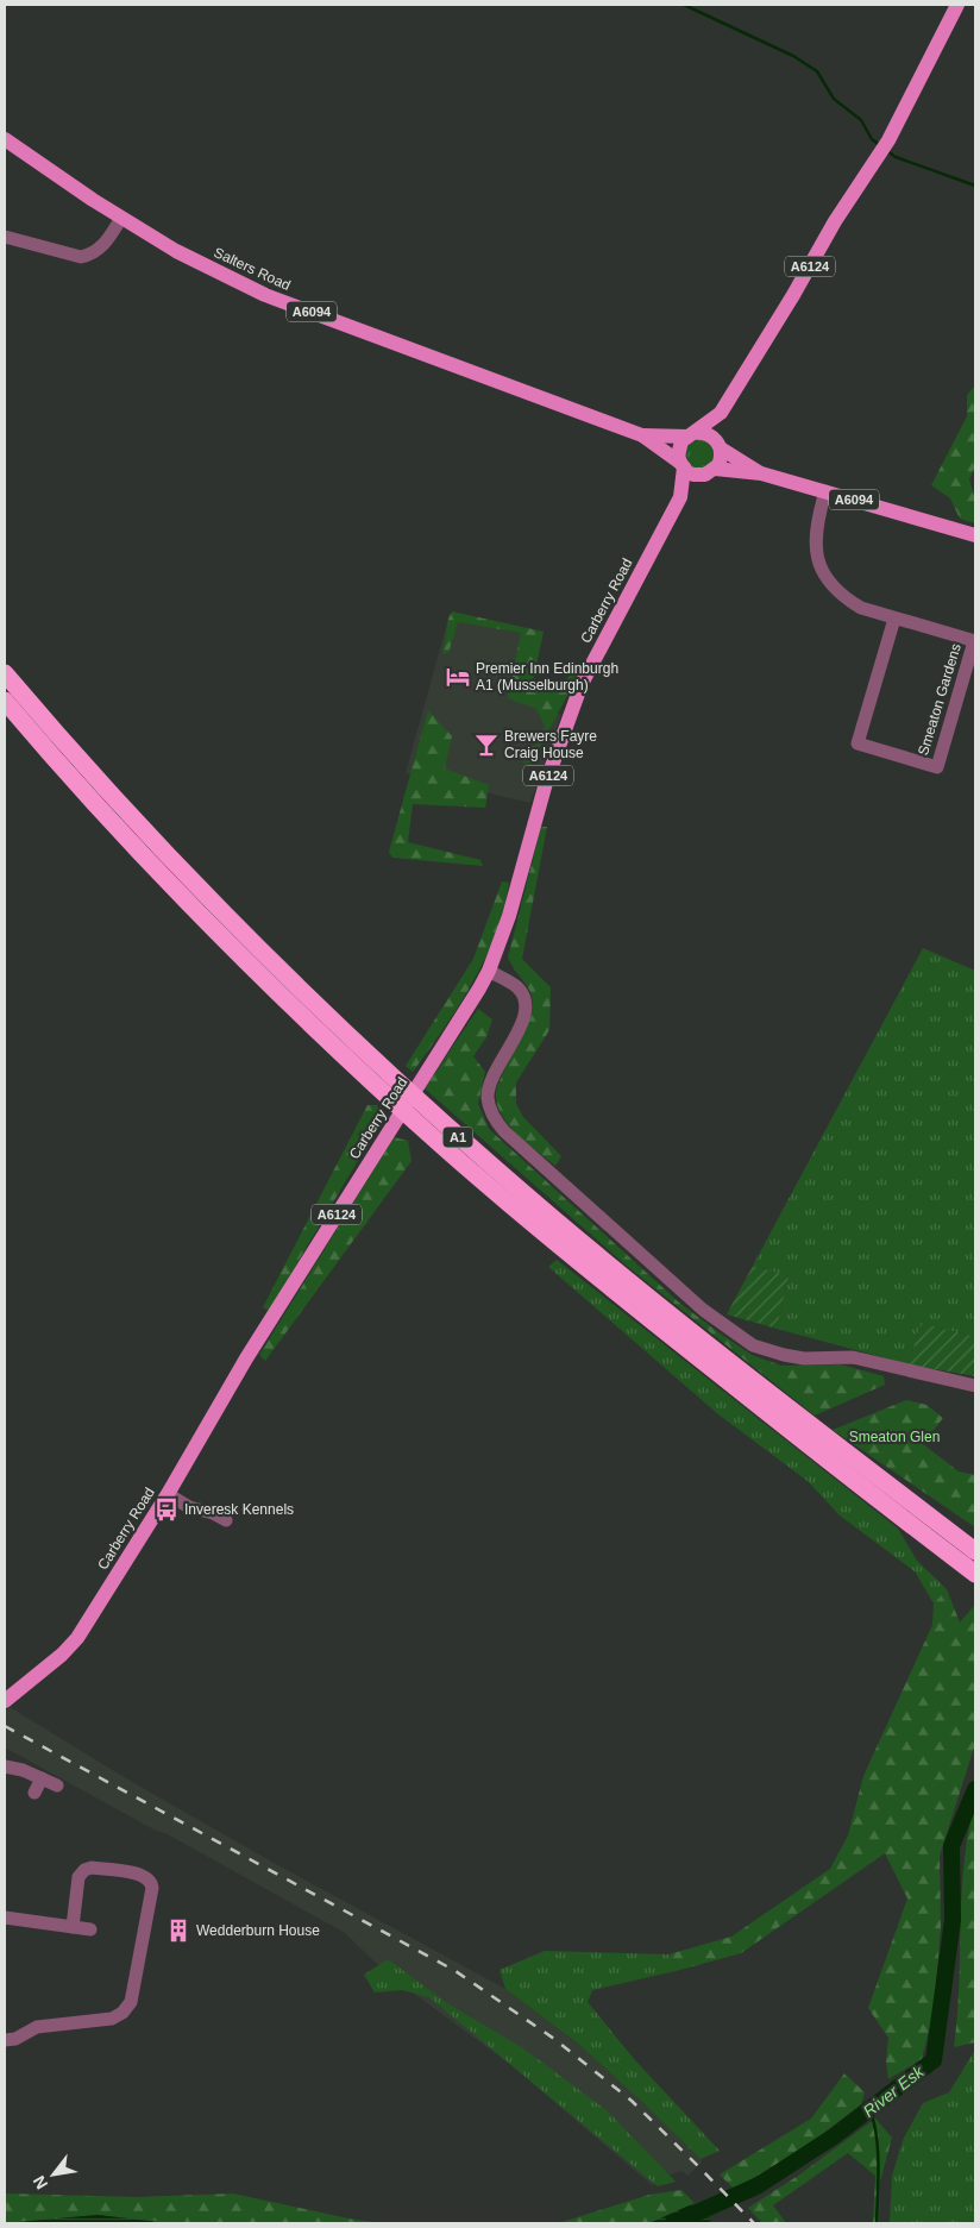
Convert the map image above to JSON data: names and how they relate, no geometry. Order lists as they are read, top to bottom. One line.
{"streets":{"highway":["A1"],"main road":["A6124","Salters Road","A6094","Carberry Road"],"street":["Smeaton Gardens"]},"crossings":[["A6124","Salters Road"],["A6124","A6094"],["A6124","Carberry Road"],["Salters Road","A6094"],["Salters Road","Carberry Road"],["A6094","Carberry Road"]],"water":["River Esk"],"parks":["Smeaton Glen"],"places":{"hotel":["Premier Inn Edinburgh A1 (Musselburgh)"],"bar":["Brewers Fayre Craig House"],"bus stop":["Inveresk Kennels"],"building":["Wedderburn House"]},"north":"bottom left"}
